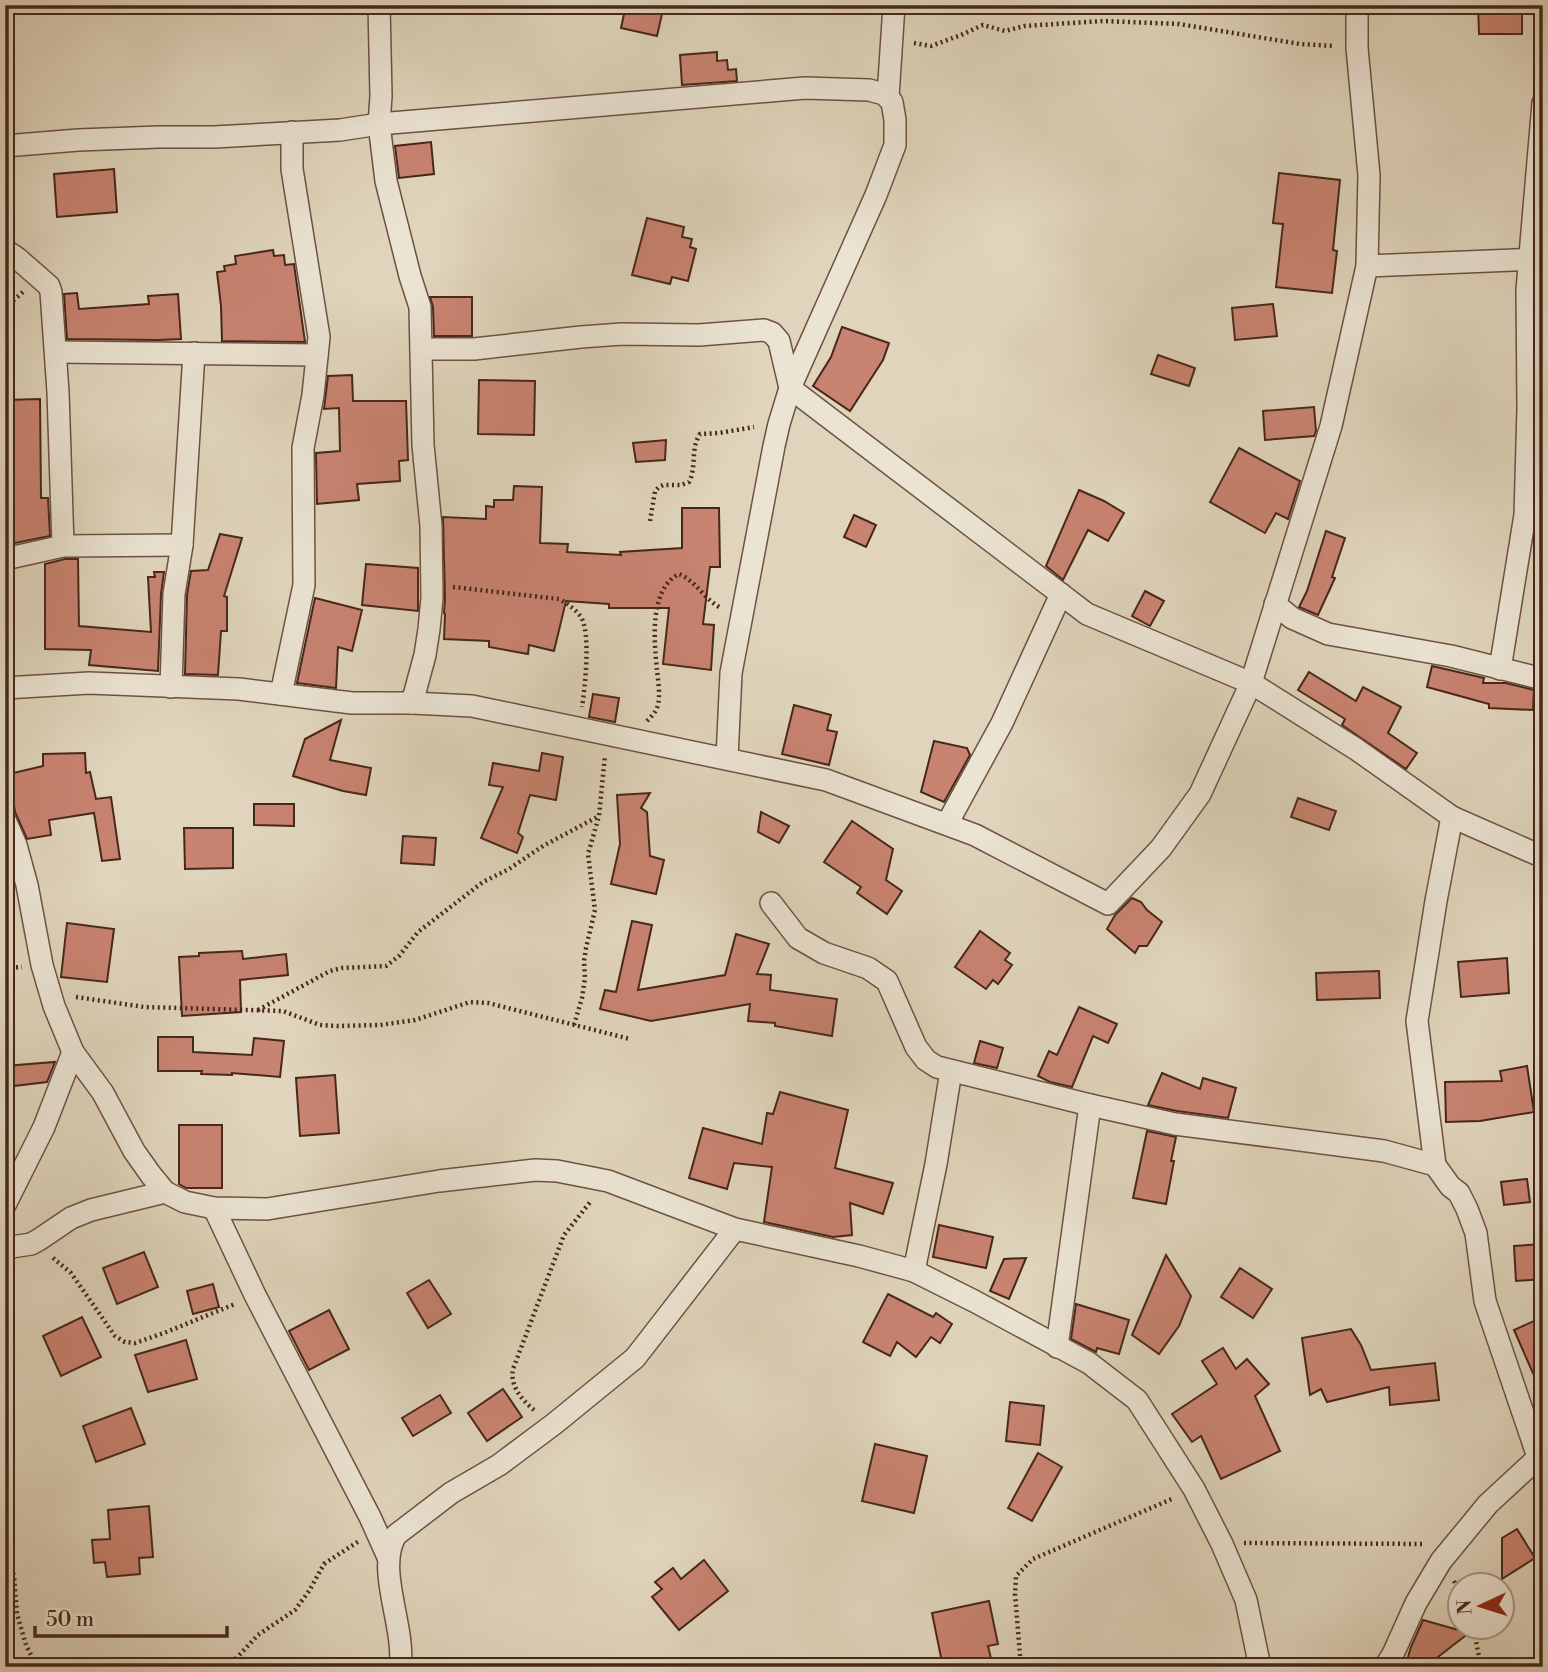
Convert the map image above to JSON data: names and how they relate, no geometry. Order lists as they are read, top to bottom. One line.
{"scale_bar":"50 m","north":"left"}
